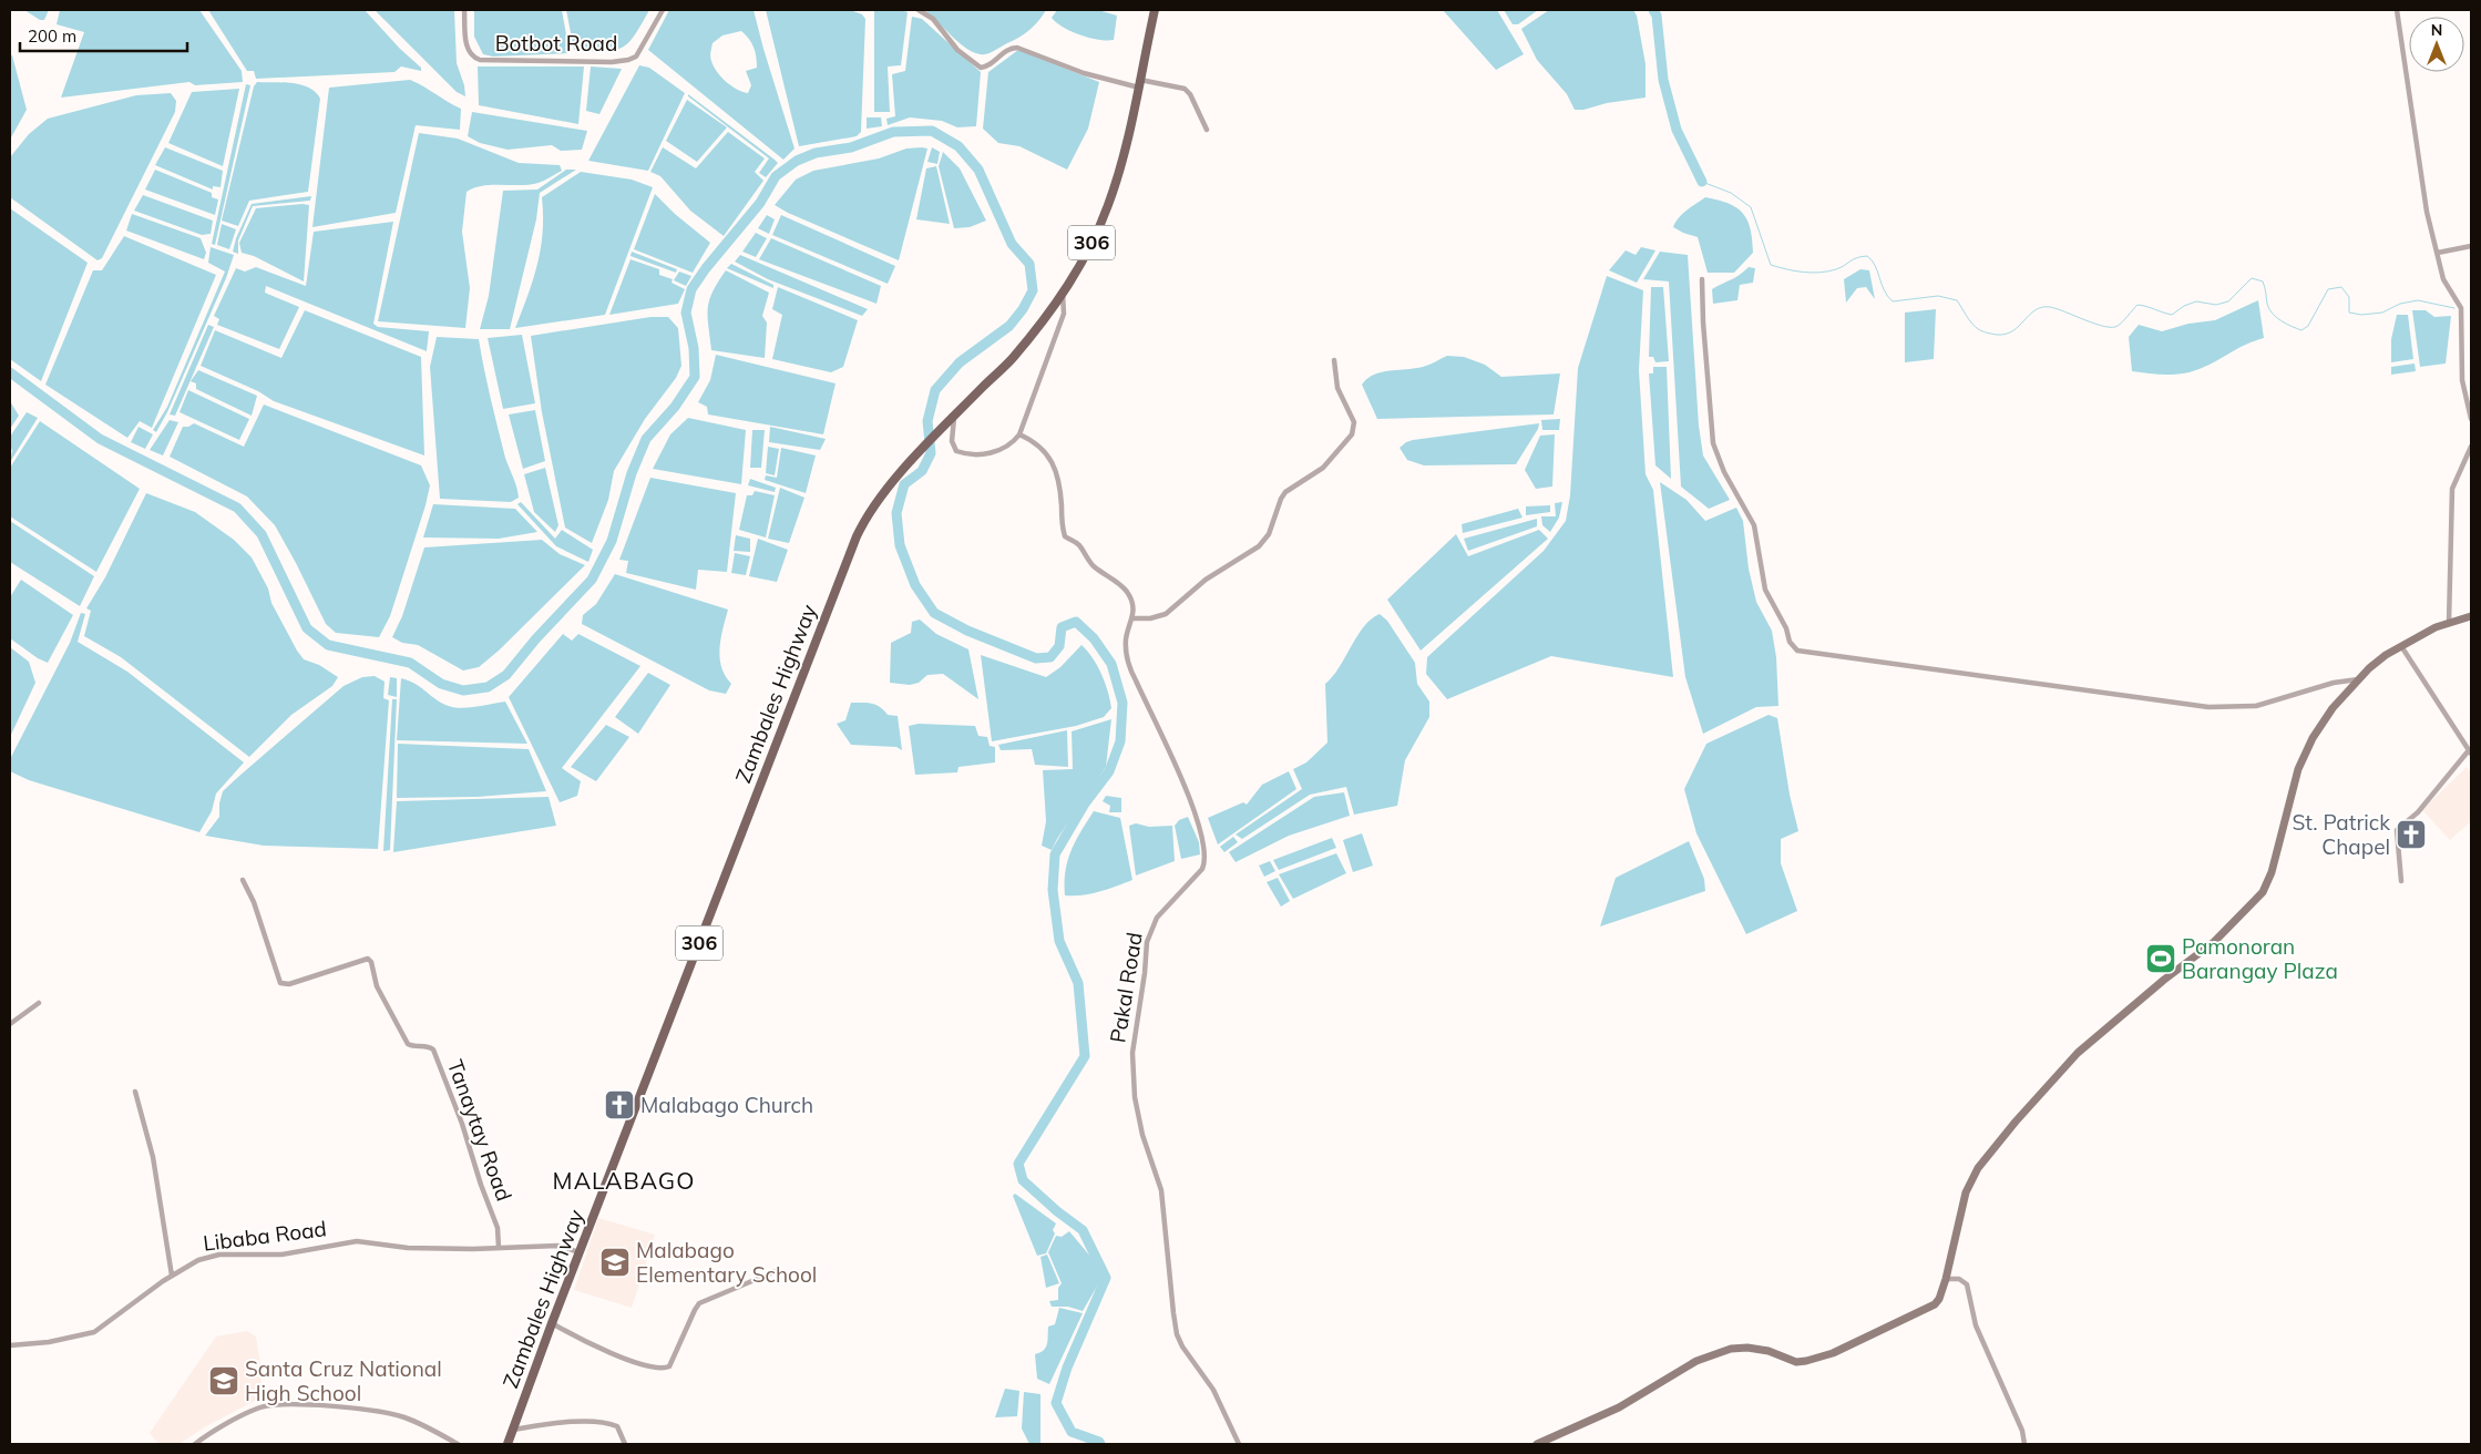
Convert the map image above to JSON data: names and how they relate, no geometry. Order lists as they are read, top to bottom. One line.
{"streets":{"main road":["306","Zambales Highway"],"street":["Botbot Road","Pakal Road","Tanaytay Road","Libaba Road"]},"crossings":[["Zambales Highway","Libaba Road"],["Tanaytay Road","Libaba Road"]],"districts":["MALABAGO"],"places":{"church":["St. Patrick Chapel","Malabago Church"],"sports":["Pamonoran Barangay Plaza"],"school or university":["Malabago Elementary School","Santa Cruz National High School"]},"scale_bar":"200 m","north":"top"}
